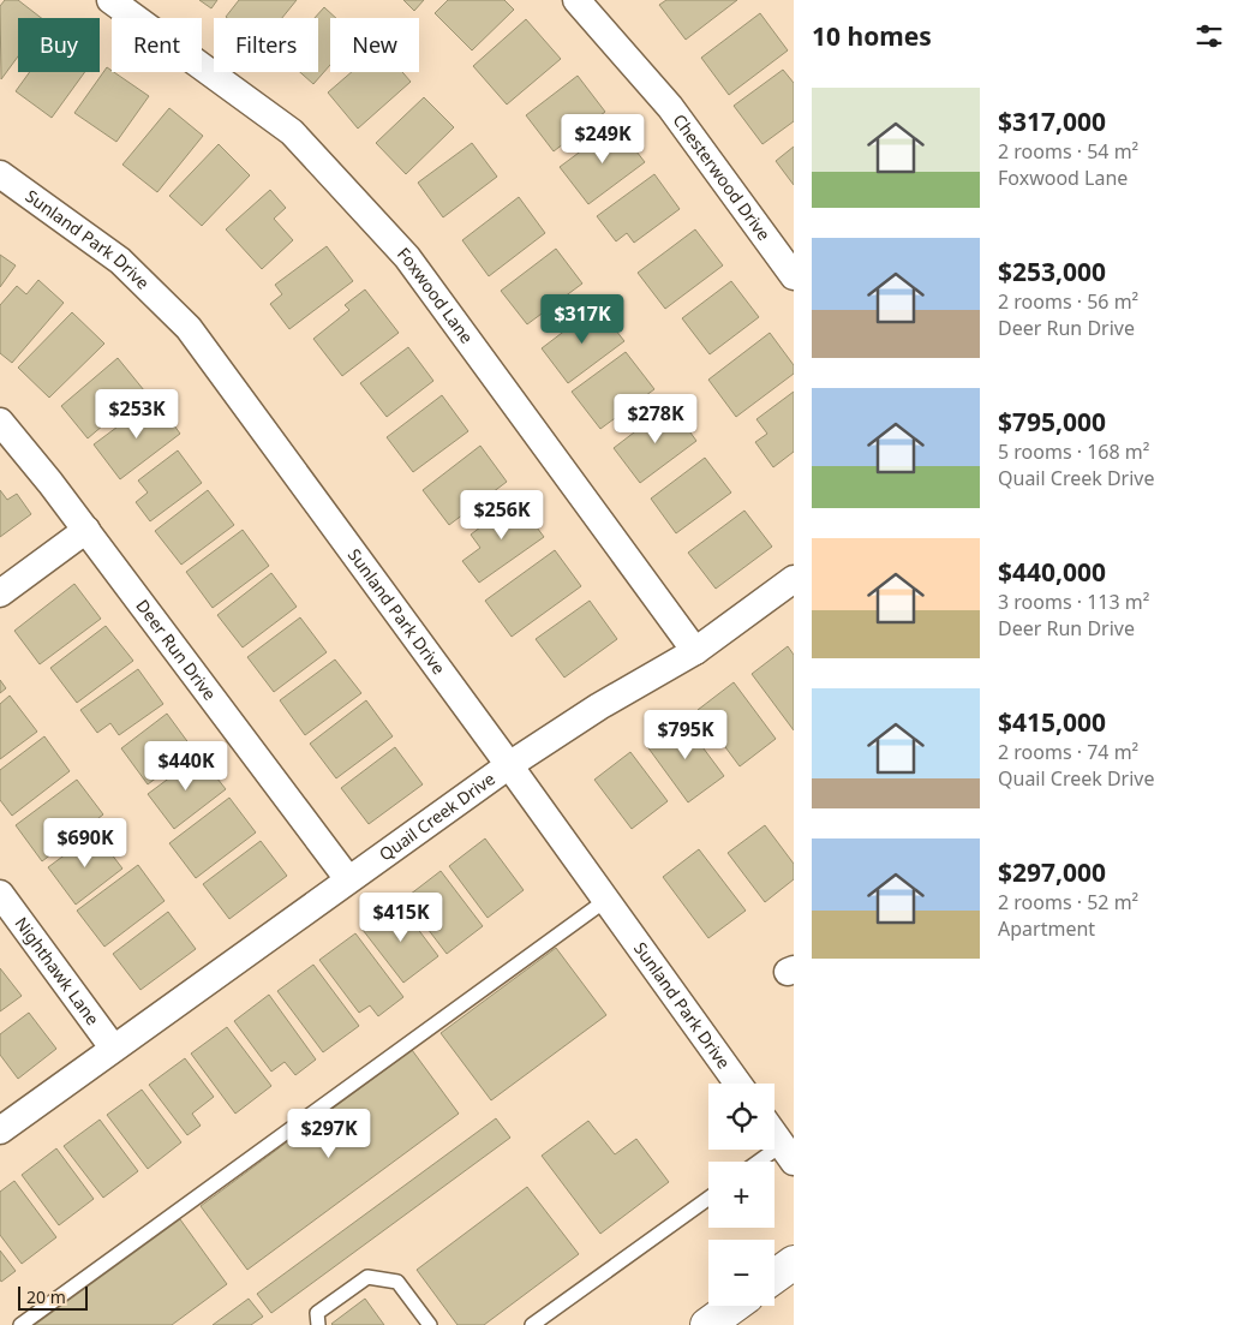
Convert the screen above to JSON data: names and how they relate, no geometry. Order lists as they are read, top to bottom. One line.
{"streets":{"street":["Chesterwood Drive","Sunland Park Drive","Foxwood Lane","Deer Run Drive","Quail Creek Drive","Nighthawk Lane"]},"crossings":[["Sunland Park Drive","Quail Creek Drive"],["Foxwood Lane","Quail Creek Drive"],["Deer Run Drive","Quail Creek Drive"],["Quail Creek Drive","Nighthawk Lane"]],"scale_bar":"20 m","page":{"heading":"10 homes","chip":["Buy","Rent","Filters","New"],"list":[{"name":"$317,000","note":"2 rooms · 54 m² · Foxwood Lane"},{"name":"$253,000","note":"2 rooms · 56 m² · Deer Run Drive"},{"name":"$795,000","note":"5 rooms · 168 m² · Quail Creek Drive"},{"name":"$440,000","note":"3 rooms · 113 m² · Deer Run Drive"},{"name":"$415,000","note":"2 rooms · 74 m² · Quail Creek Drive"},{"name":"$297,000","note":"2 rooms · 52 m² · Apartment"}],"price":["$249K","$317K","$253K","$278K","$256K","$795K","$440K","$690K","$415K","$297K"],"map_buttons":["+","−"],"scale":"20 m"}}
